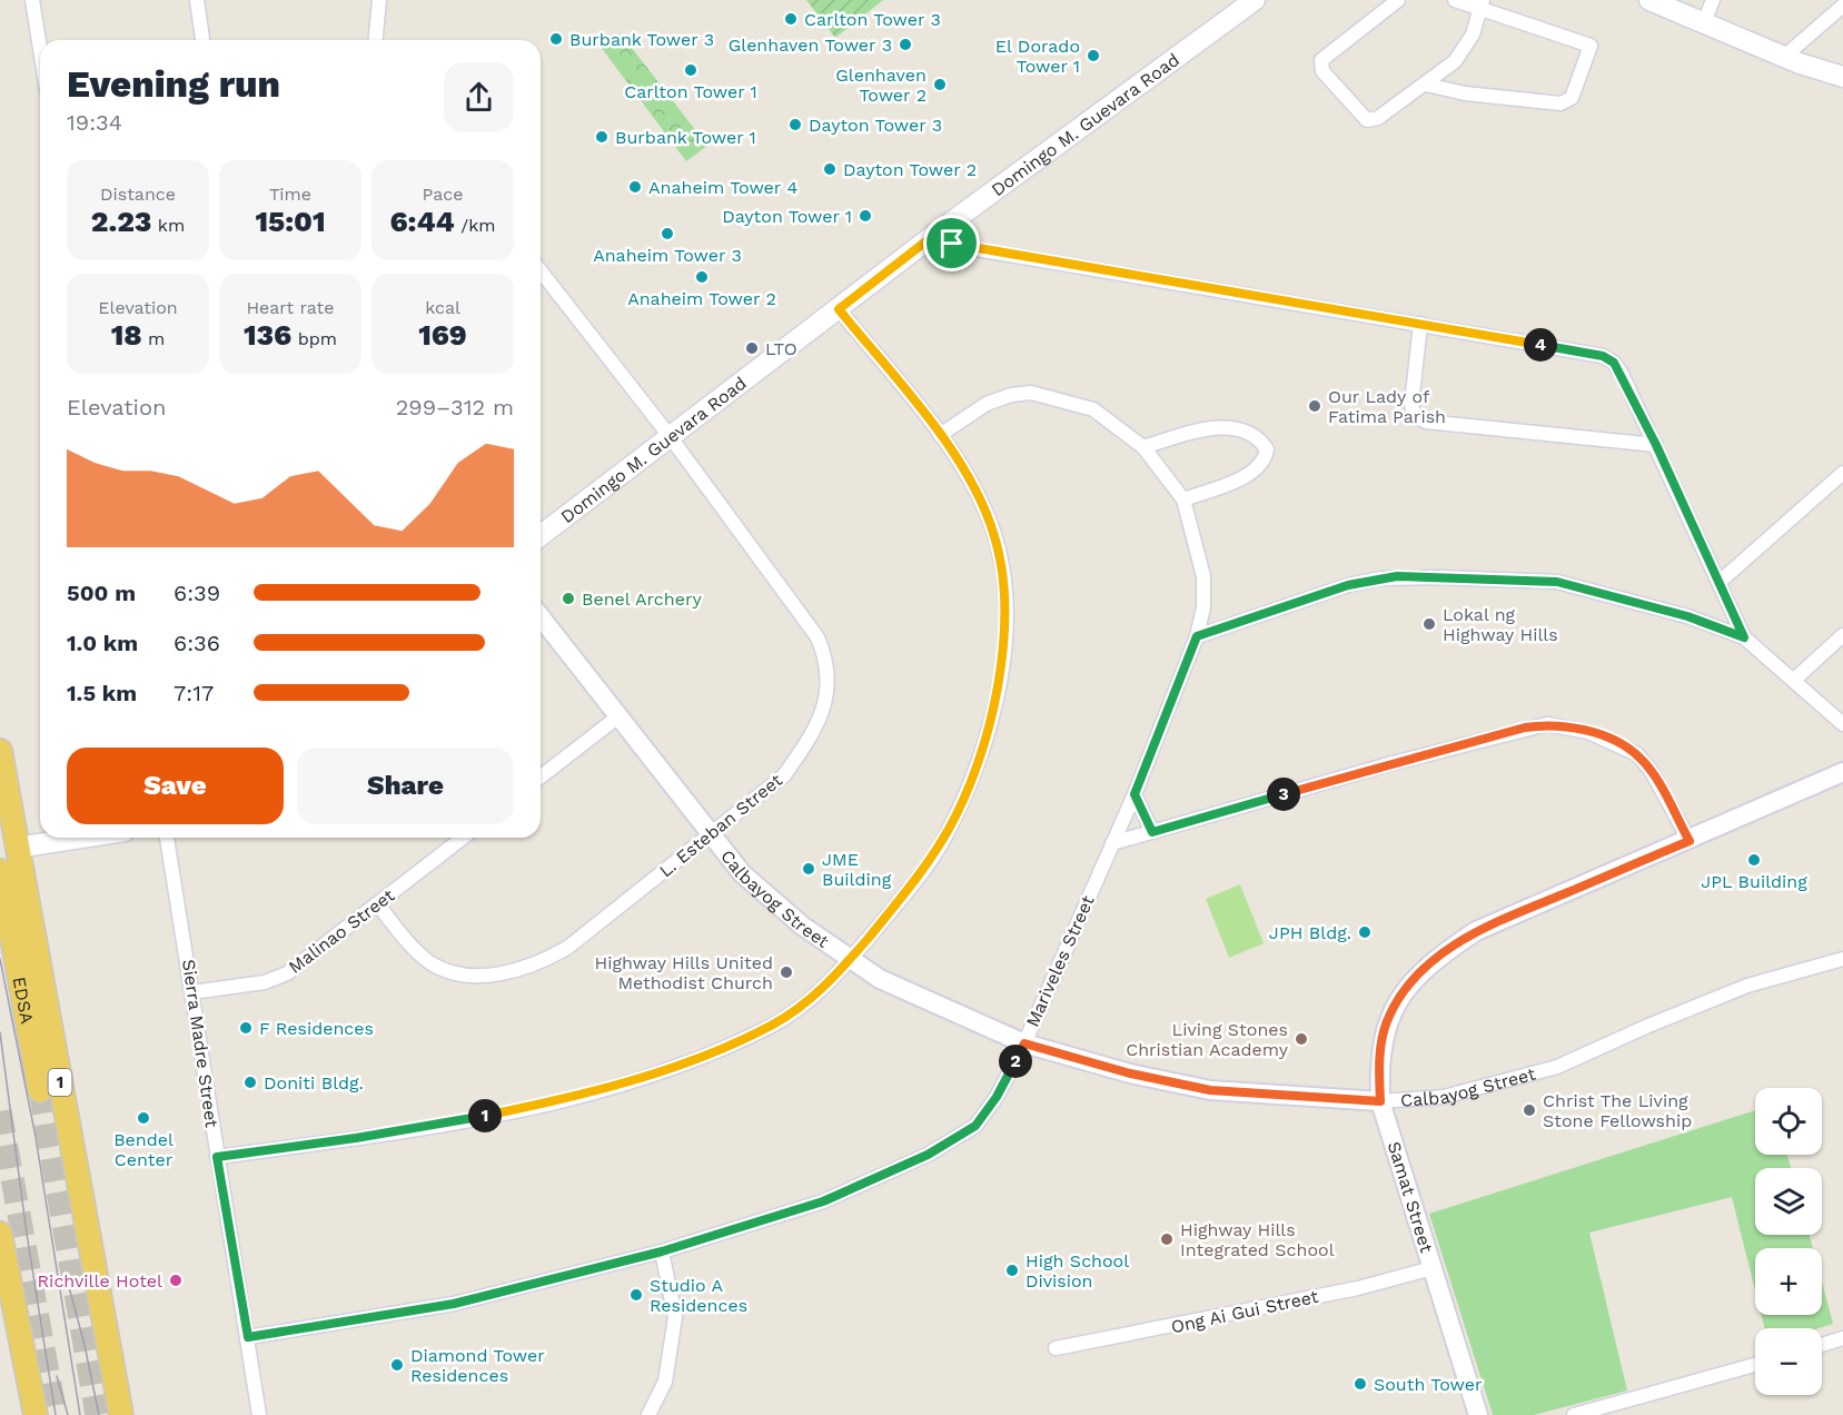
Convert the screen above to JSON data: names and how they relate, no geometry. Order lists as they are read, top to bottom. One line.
{"streets":{"highway":["EDSA","1"],"main road":["Domingo M. Guevara Road"],"street":["L. Esteban Street","Calbayog Street","Malinao Street","Mariveles Street","Sierra Madre Street","Samat Street","Ong Ai Gui Street"]},"crossings":[["Domingo M. Guevara Road","L. Esteban Street"],["L. Esteban Street","Calbayog Street"],["L. Esteban Street","Malinao Street"],["Calbayog Street","Mariveles Street"],["Calbayog Street","Samat Street"],["Malinao Street","Sierra Madre Street"],["Mariveles Street","Sierra Madre Street"],["Samat Street","Ong Ai Gui Street"]],"places":["Carlton Tower 3","Burbank Tower 3","Glenhaven Tower 3","El Dorado Tower 1","Carlton Tower 1","Glenhaven Tower 2","Dayton Tower 3","Burbank Tower 1","Dayton Tower 2","Anaheim Tower 4","Dayton Tower 1","Anaheim Tower 3","Anaheim Tower 2","LTO","Our Lady of Fatima Parish","Benel Archery","Lokal ng Highway Hills","JPL Building","JME Building","JPH Bldg.","Highway Hills United Methodist Church","F Residences","Living Stones Christian Academy","Doniti Bldg.","Christ The Living Stone Fellowship","Bendel Center","Highway Hills Integrated School","High School Division","Richville Hotel","Studio A Residences","Diamond Tower Residences","South Tower"],"page":{"heading":["Evening run","19:34"],"stats":[["Distance","2.23 km"],["Time","15:01"],["Pace","6:44 /km"],["Elevation","18 m"],["Heart rate","136 bpm"],["kcal","169"]],"pins":["4","3","2","1"],"chart":["Elevation","299–312 m"],"list":[{"name":"500 m","note":"6:39"},{"name":"1.0 km","note":"6:36"},{"name":"1.5 km","note":"7:17"}],"buttons":["Save","Share"],"map_buttons":["+","−"]}}
